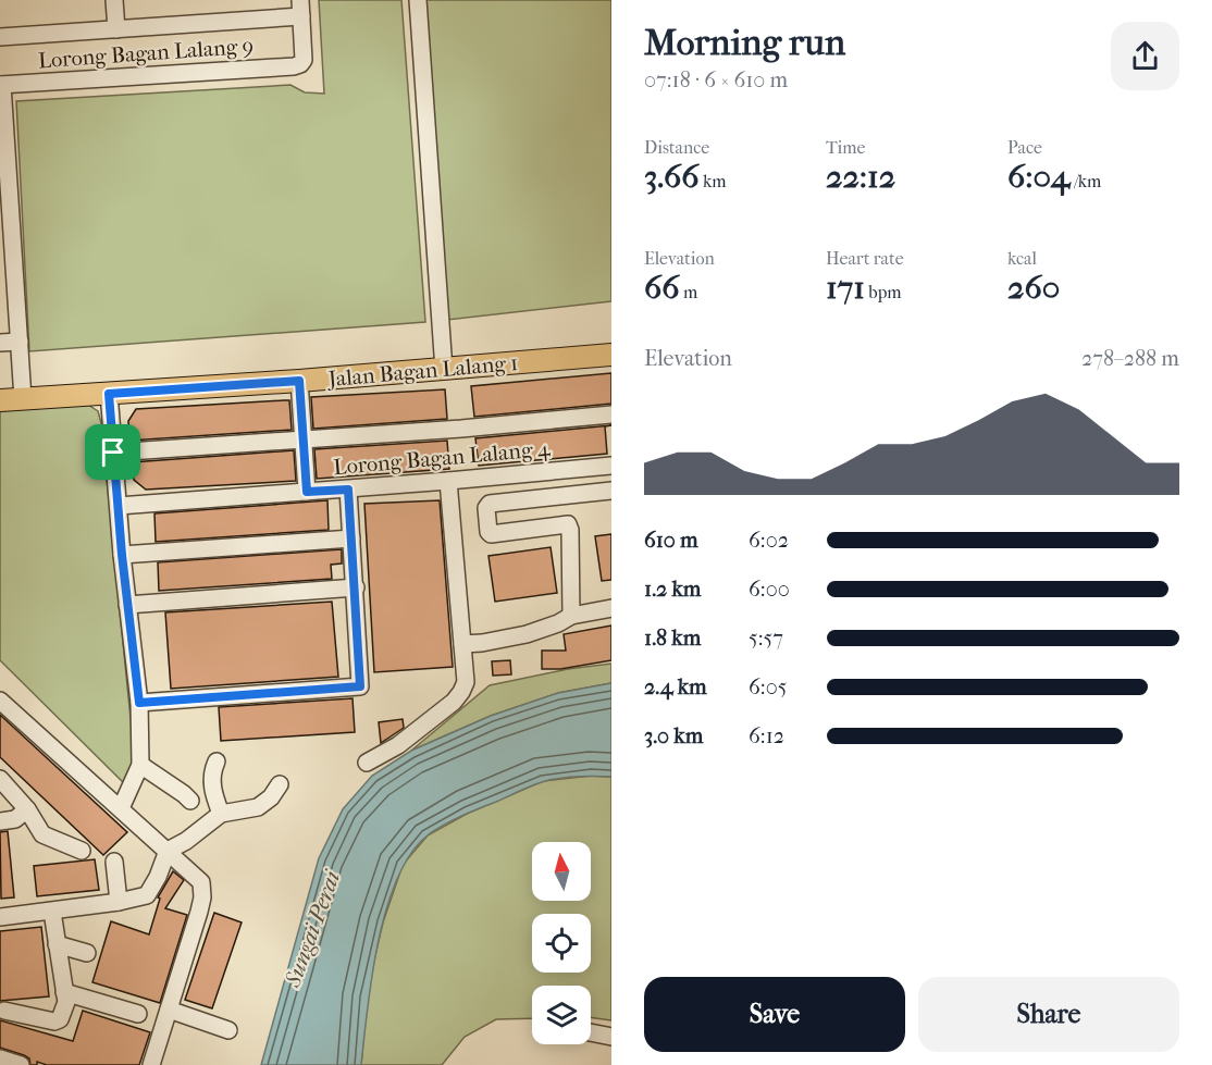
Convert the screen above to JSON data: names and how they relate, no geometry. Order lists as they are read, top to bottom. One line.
{"streets":{"main road":["Jalan Bagan Lalang 1"],"street":["Lorong Bagan Lalang 9","Lorong Bagan Lalang 4"]},"water":["Sungai Perai"],"north":"top","page":{"heading":["Morning run","07:18 · 6 × 610 m"],"stats":[["Distance","3.66 km"],["Time","22:12"],["Pace","6:04 /km"],["Elevation","66 m"],["Heart rate","171 bpm"],["kcal","260"]],"chart":["Elevation","278–288 m"],"list":[{"name":"610 m","note":"6:02"},{"name":"1.2 km","note":"6:00"},{"name":"1.8 km","note":"5:57"},{"name":"2.4 km","note":"6:05"},{"name":"3.0 km","note":"6:12"}],"buttons":["Save","Share"]}}
